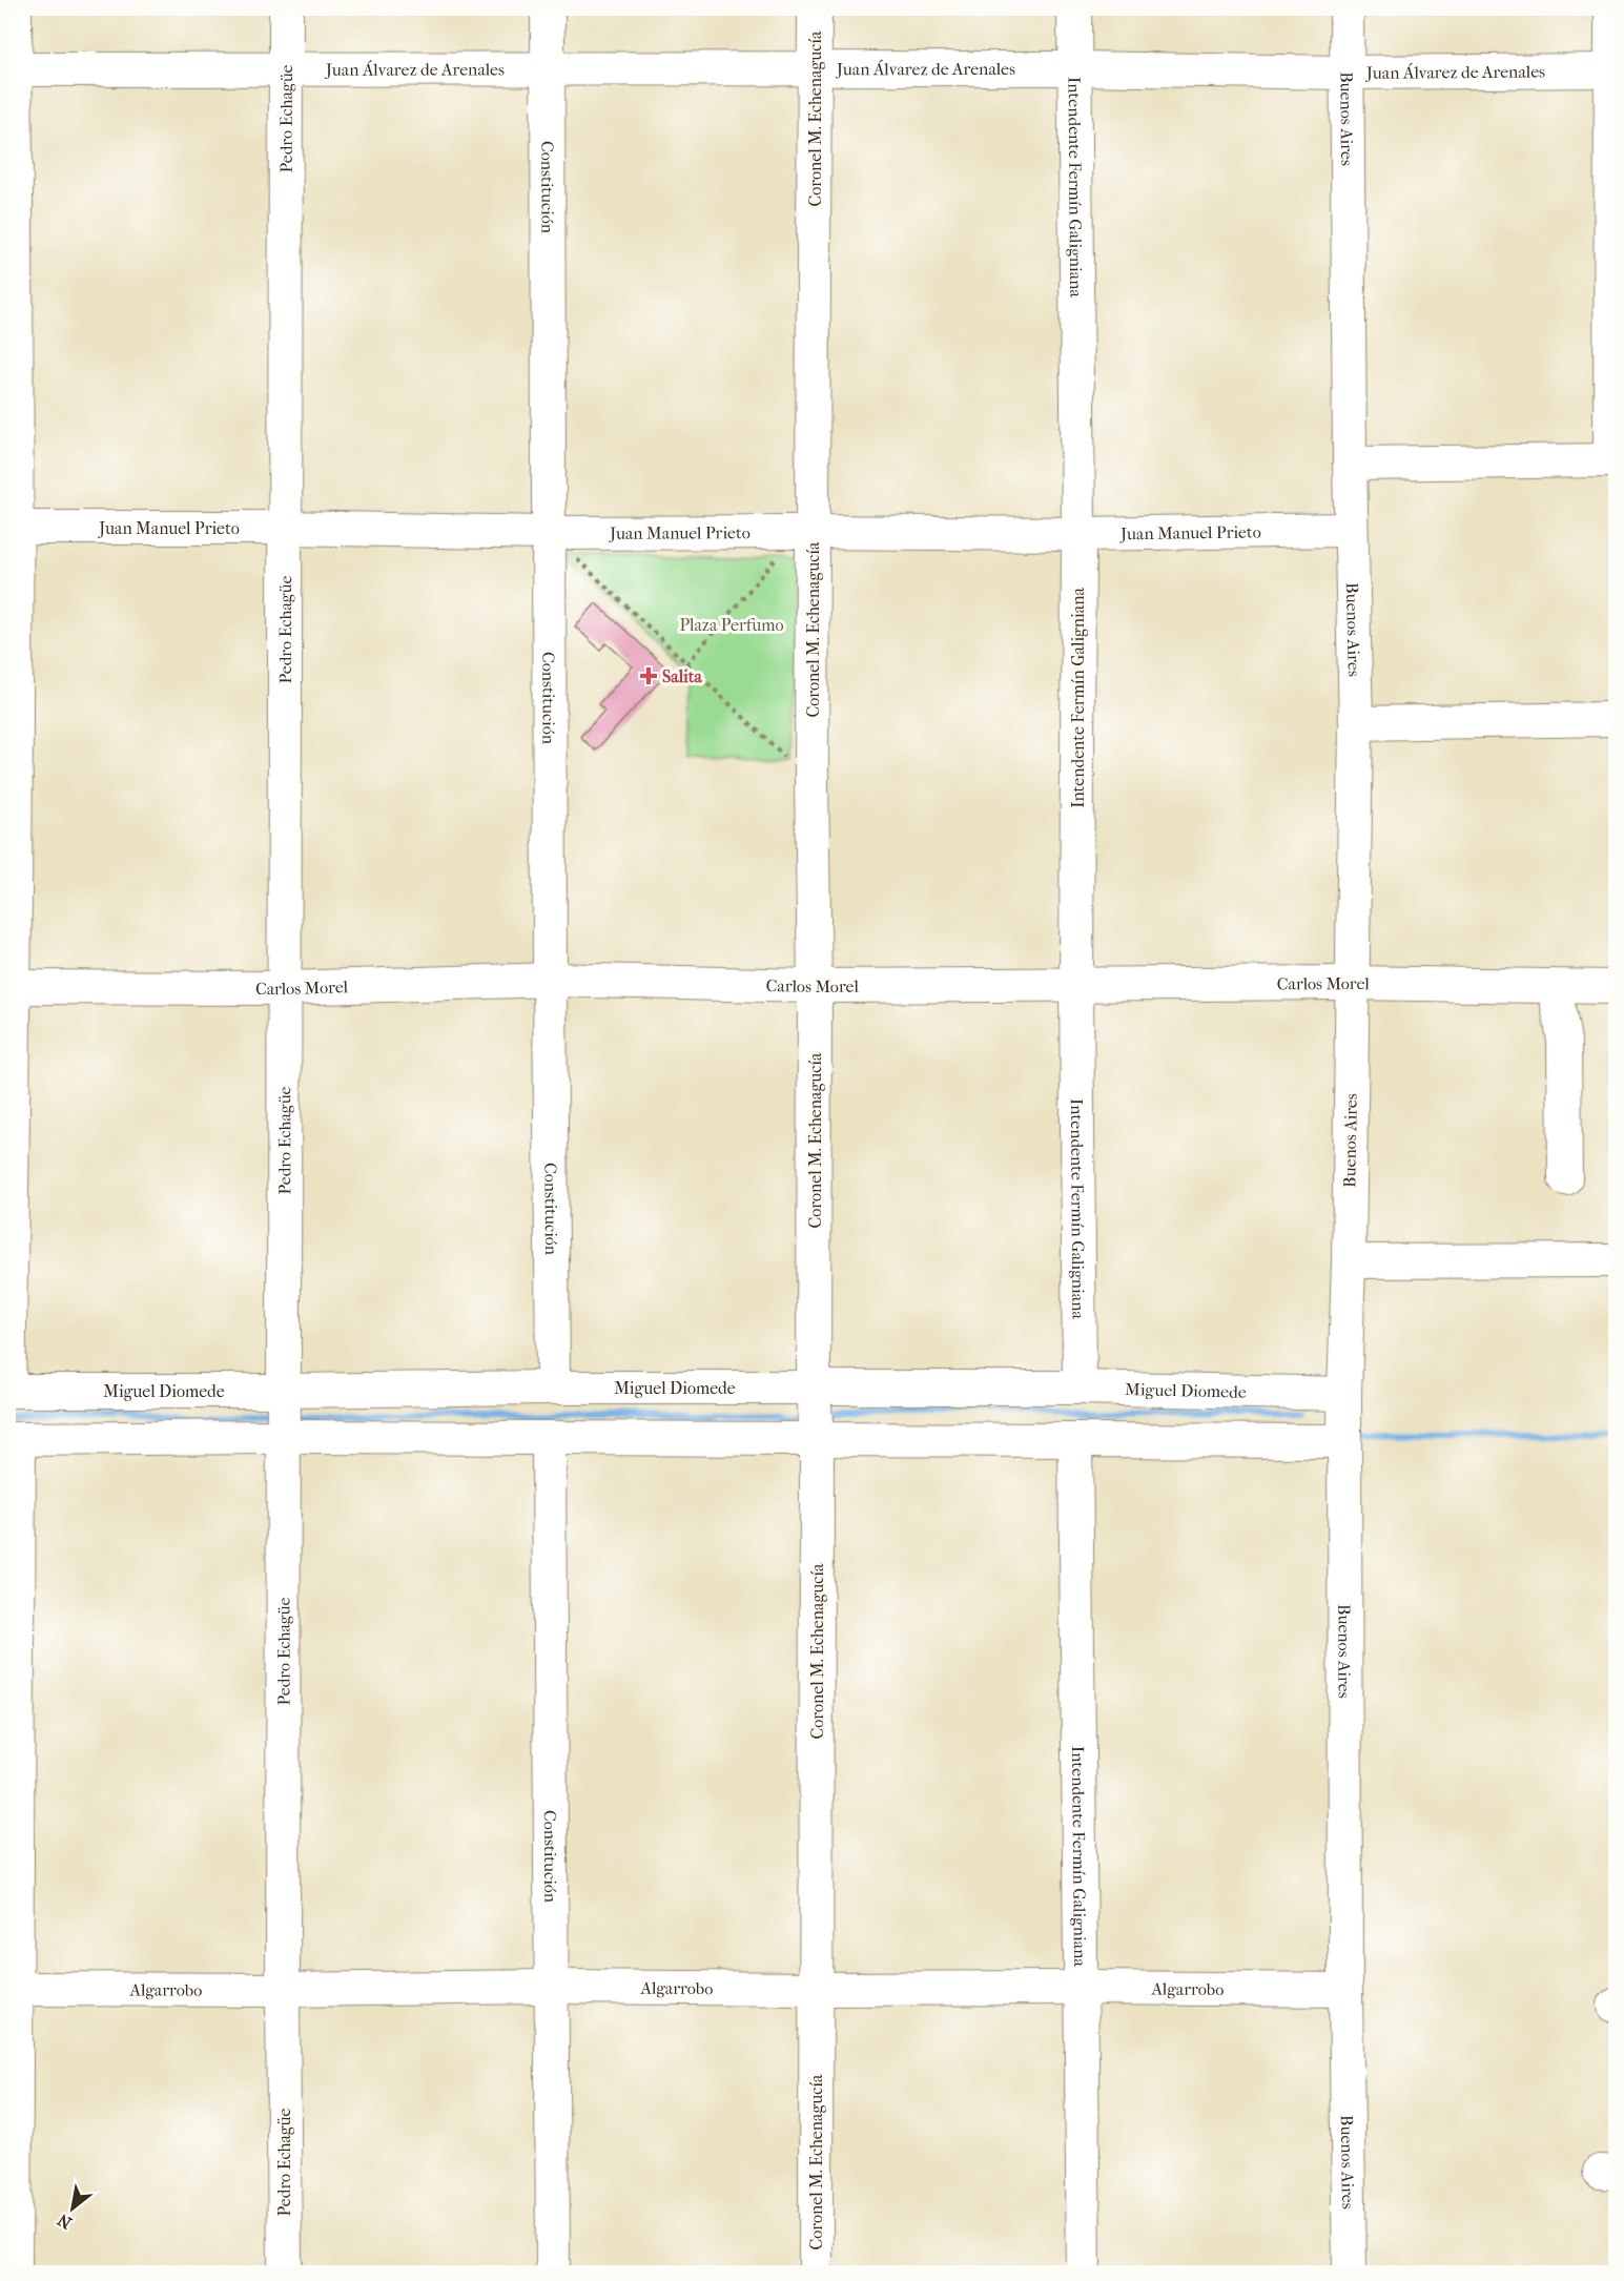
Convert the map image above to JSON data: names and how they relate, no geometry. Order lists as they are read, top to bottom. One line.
{"streets":{"street":["Juan Álvarez de Arenales","Pedro Echagüe","Coronel M. Echenagucía","Buenos Aires","Constitución","Intendente Fermín Galigniana","Juan Manuel Prieto","Carlos Morel","Miguel Diomede","Algarrobo"]},"crossings":[["Juan Álvarez de Arenales","Pedro Echagüe"],["Juan Álvarez de Arenales","Coronel M. Echenagucía"],["Juan Álvarez de Arenales","Buenos Aires"],["Juan Álvarez de Arenales","Constitución"],["Juan Álvarez de Arenales","Intendente Fermín Galigniana"],["Pedro Echagüe","Juan Manuel Prieto"],["Pedro Echagüe","Carlos Morel"],["Pedro Echagüe","Miguel Diomede"],["Pedro Echagüe","Algarrobo"],["Coronel M. Echenagucía","Juan Manuel Prieto"],["Coronel M. Echenagucía","Carlos Morel"],["Coronel M. Echenagucía","Miguel Diomede"],["Coronel M. Echenagucía","Algarrobo"],["Buenos Aires","Juan Manuel Prieto"],["Buenos Aires","Carlos Morel"],["Buenos Aires","Miguel Diomede"],["Buenos Aires","Algarrobo"],["Constitución","Juan Manuel Prieto"],["Constitución","Carlos Morel"],["Constitución","Miguel Diomede"],["Constitución","Algarrobo"],["Intendente Fermín Galigniana","Juan Manuel Prieto"],["Intendente Fermín Galigniana","Carlos Morel"],["Intendente Fermín Galigniana","Miguel Diomede"],["Intendente Fermín Galigniana","Algarrobo"]],"parks":["Plaza Perfumo"],"places":{"health":["Salita"]},"north":"bottom left"}
